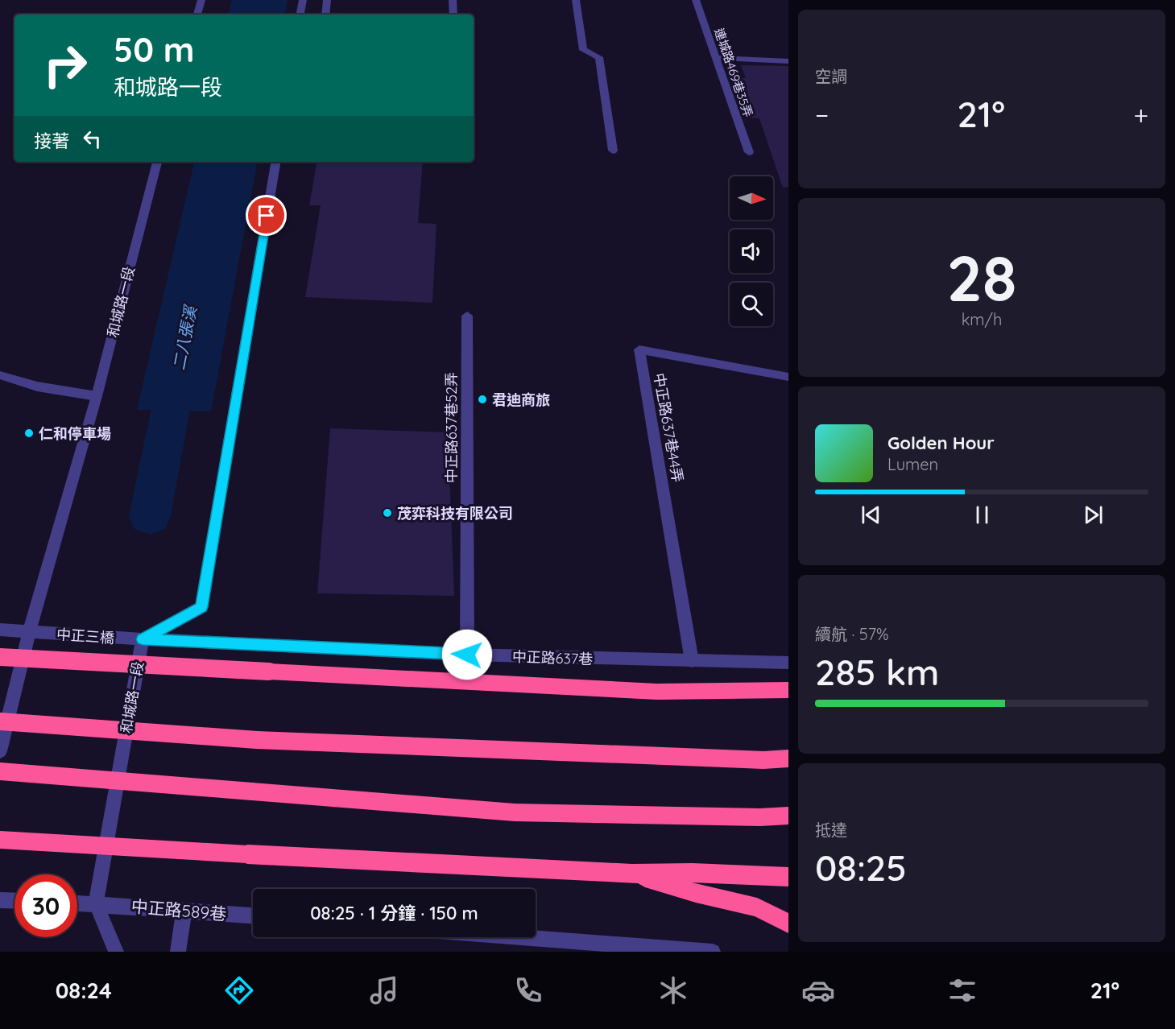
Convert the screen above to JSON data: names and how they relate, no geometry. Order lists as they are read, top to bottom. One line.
{"streets":{"street":["連城路469巷35弄","和城路一段","中正路637巷52弄","中正路637巷44弄","中正三橋","中正路637巷","中正路589巷"]},"crossings":[["和城路一段","中正三橋"],["和城路一段","中正路637巷"],["和城路一段","中正路589巷"],["中正路637巷52弄","中正路637巷"],["中正路637巷44弄","中正路637巷"],["中正三橋","中正路637巷"]],"water":["二八張溪"],"places":["君迪商旅","仁和停車場","茂弈科技有限公司"],"north":"right","page":{"tile":["空調",["28","km/h"],["續航 · 57%","285 km"],["抵達","08:25"]],"turn":["50 m","和城路一段"],"heat":["−","21°","+"],"then":"接著","song":["Golden Hour","Lumen"],"limit":"30","trip":"08:25 · 1 分鐘 · 150 m","tabs":["08:24","21°"]}}
